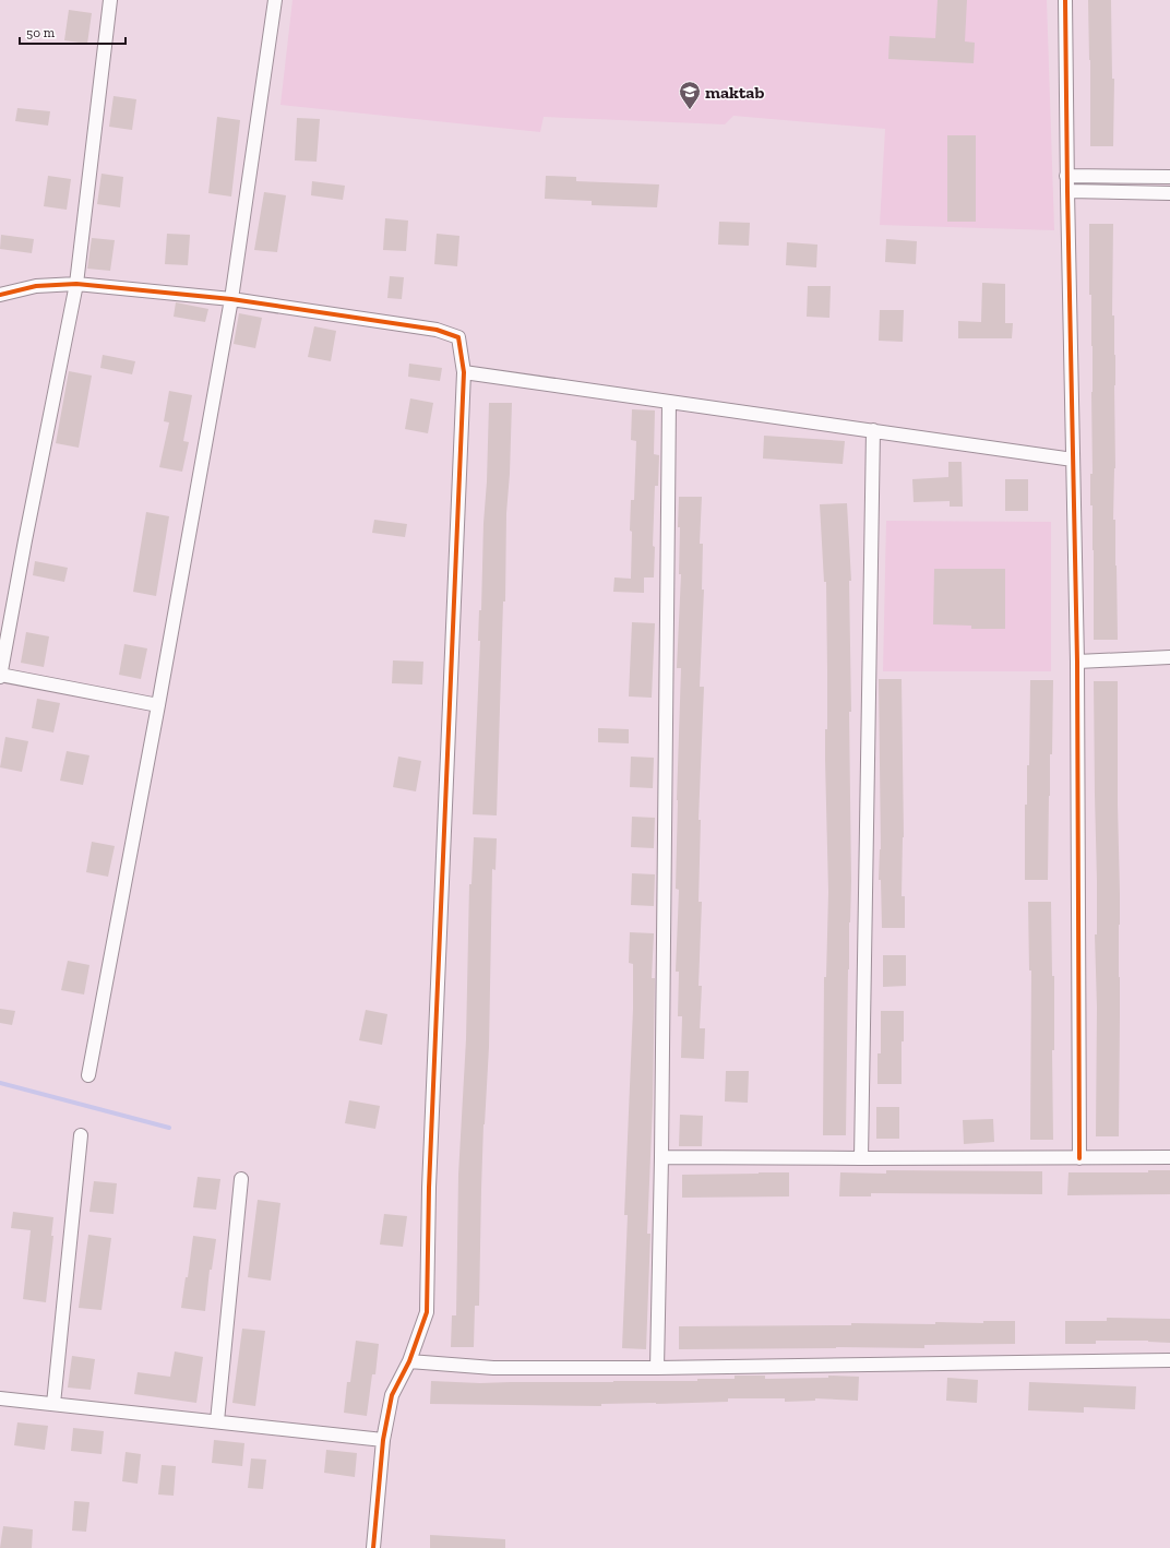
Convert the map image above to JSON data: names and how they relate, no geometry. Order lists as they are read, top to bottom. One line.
{"places":{"school or university":["maktab"]},"scale_bar":"50 m"}
